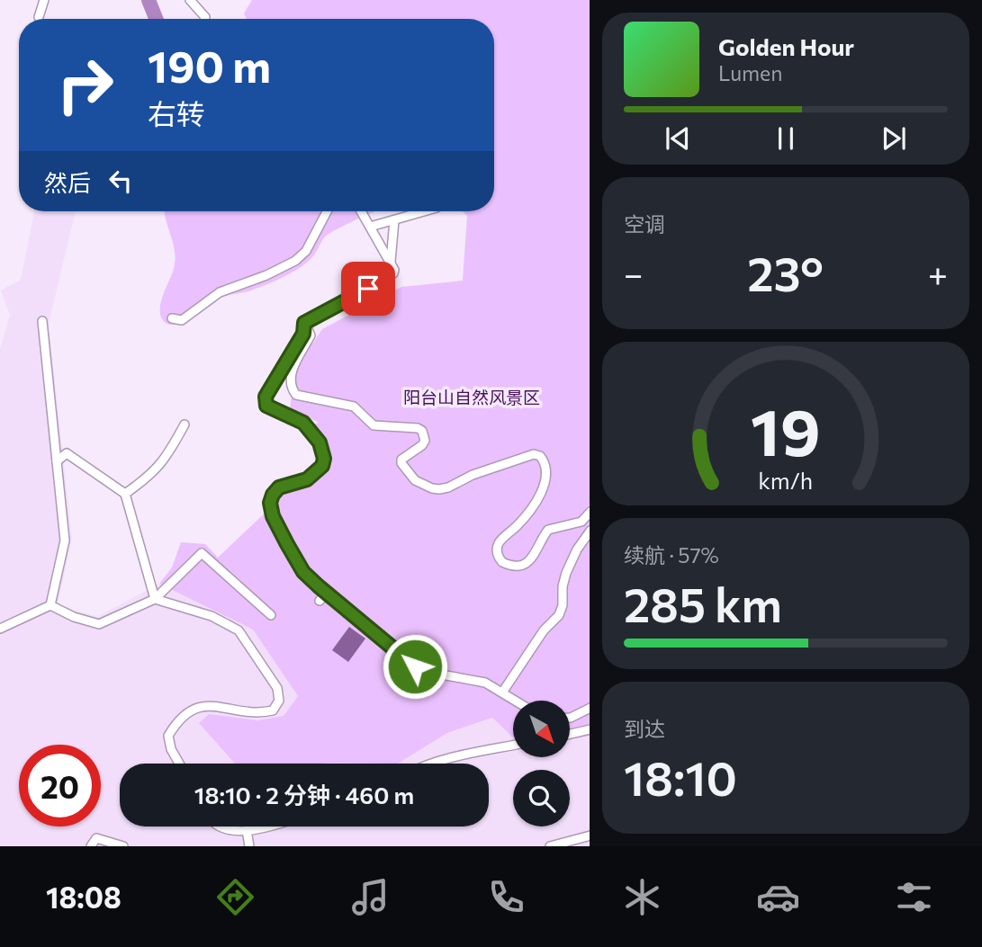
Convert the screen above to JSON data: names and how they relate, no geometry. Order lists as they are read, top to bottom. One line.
{"parks":["阳台山自然风景区"],"north":"bottom right","page":{"turn":["190 m","右转"],"song":["Golden Hour","Lumen"],"then":"然后","tile":["空调",["续航 · 57%","285 km"],["到达","18:10"]],"heat":["−","23°","+"],"limit":"20","trip":"18:10 · 2 分钟 · 460 m","tabs":"18:08","gauge":["19","km/h"]}}
